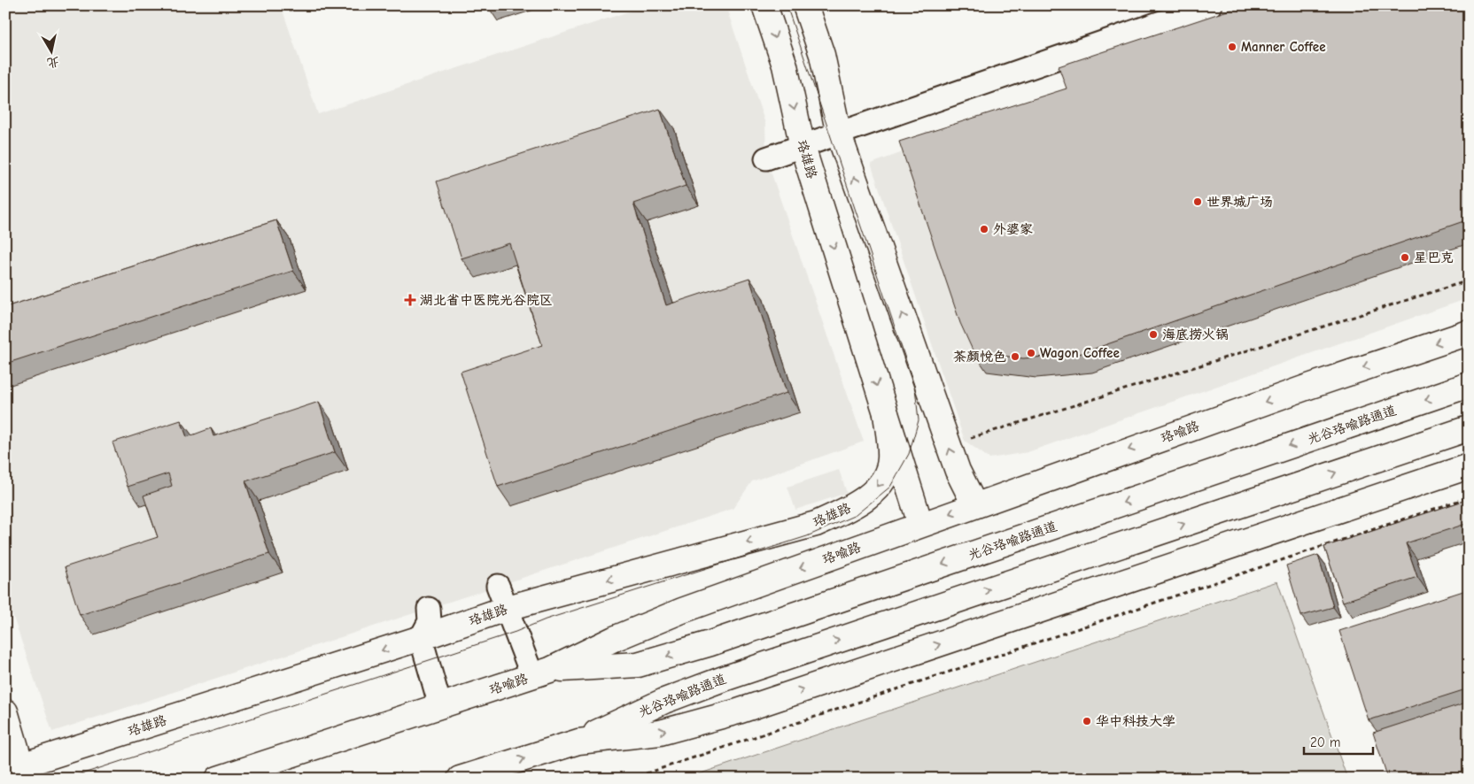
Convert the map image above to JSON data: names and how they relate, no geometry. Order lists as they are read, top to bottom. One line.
{"streets":{"main road":["珞雄路","光谷珞喻路通道","珞喻路"]},"crossings":[["珞雄路","珞喻路"],["光谷珞喻路通道","珞喻路"]],"places":{"other":["Manner Coffee","世界城广场","外婆家","星巴克","海底捞火锅","Wagon Coffee","茶颜悦色","华中科技大学"],"health":["湖北省中医院光谷院区"]},"scale_bar":"20 m","north":"bottom"}
